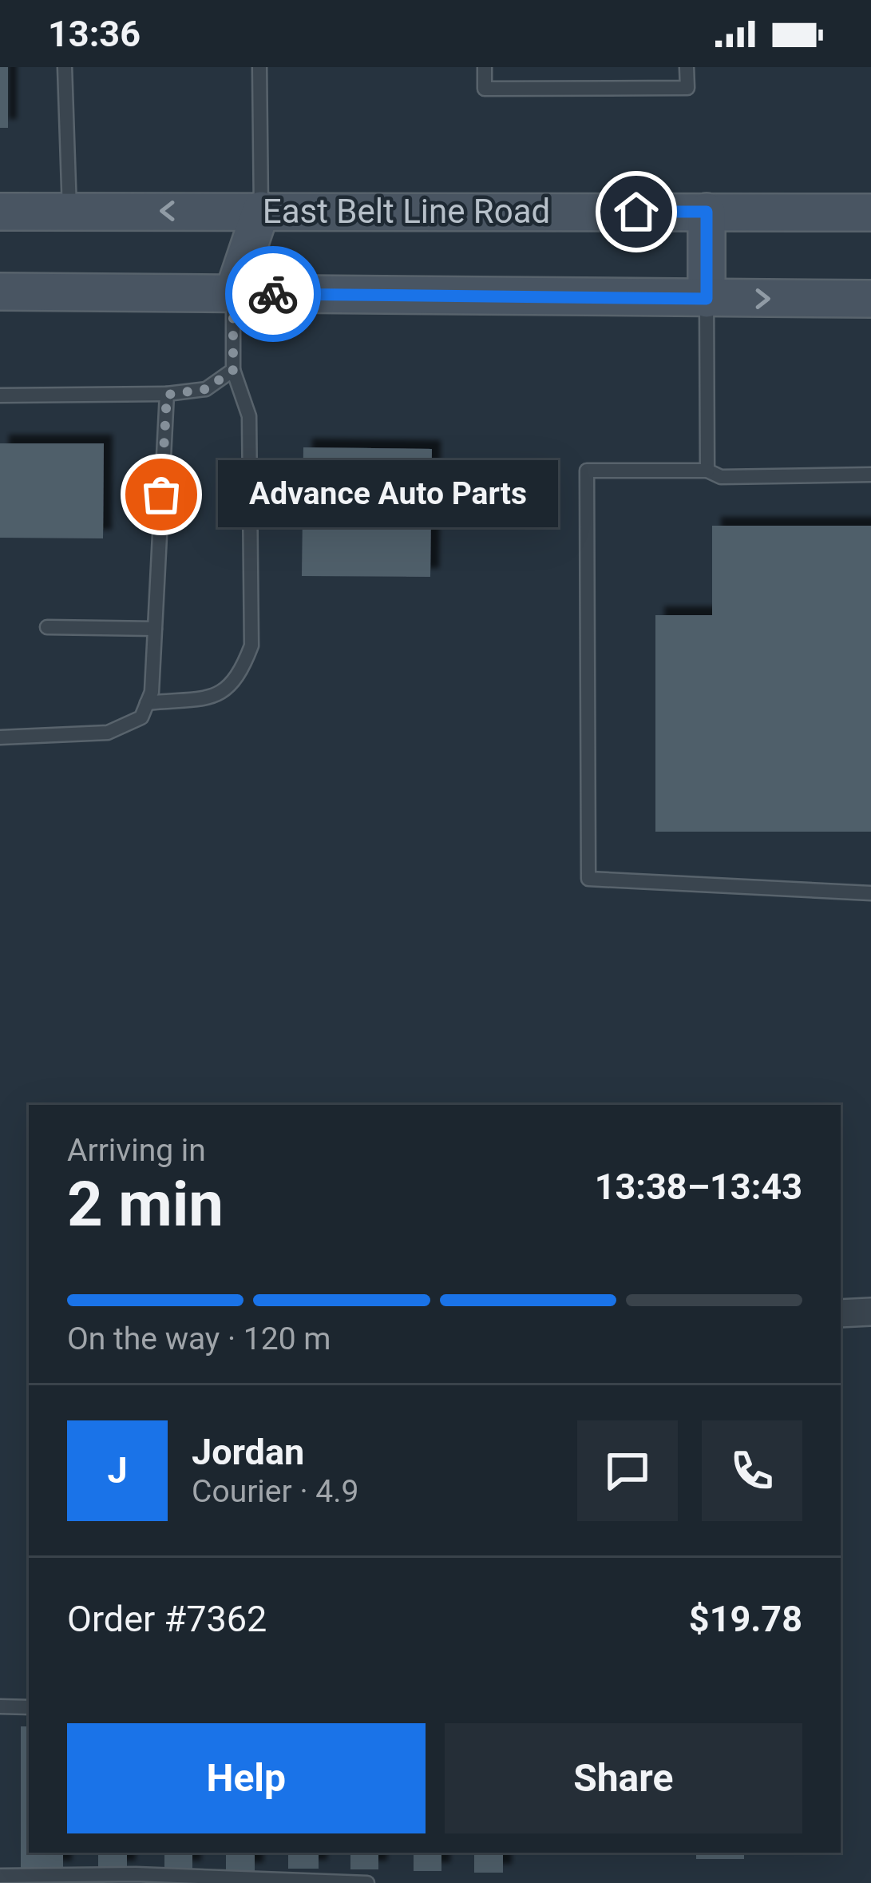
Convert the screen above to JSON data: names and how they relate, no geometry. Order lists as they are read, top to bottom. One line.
{"streets":{"main road":["East Belt Line Road"]},"places":["Advance Auto Parts"],"page":{"status":"13:36","bubble":"Advance Auto Parts","heading":["2 min","Arriving in","13:38–13:43"],"panel":["Jordan","Courier · 4.9","Order #7362","$19.78"],"bar":"On the way · 120 m","round":"J","buttons":["Help","Share"]}}
